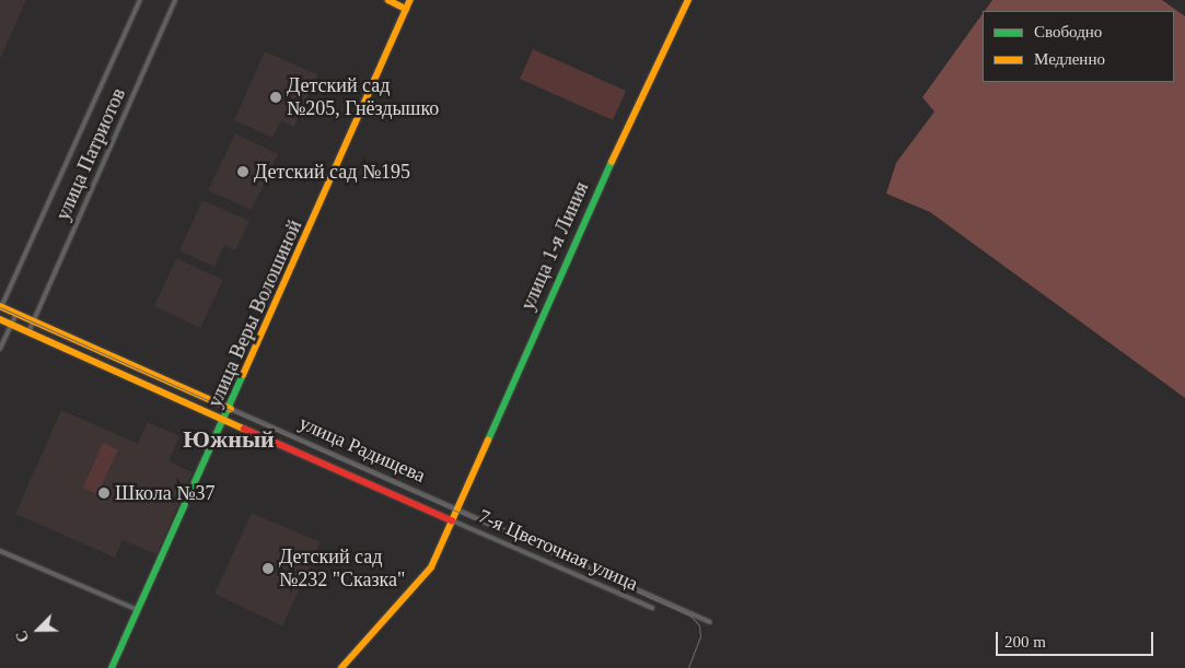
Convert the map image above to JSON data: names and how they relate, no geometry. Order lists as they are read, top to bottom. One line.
{"streets":{"street":["улица Патриотов","улица 1-я Линия","улица Веры Волошиной","улица Радищева","7-я Цветочная улица"]},"crossings":[["улица Патриотов","улица Радищева"],["улица 1-я Линия","улица Радищева"],["улица 1-я Линия","7-я Цветочная улица"],["улица Веры Волошиной","улица Радищева"],["улица Радищева","7-я Цветочная улица"]],"districts":["Южный"],"places":["Детский сад №205, Гнёздышко","Детский сад №195","Школа №37","Детский сад №232 \"Сказка\""],"legend":["Свободно","Медленно"],"scale_bar":"200 m","north":"bottom left"}
